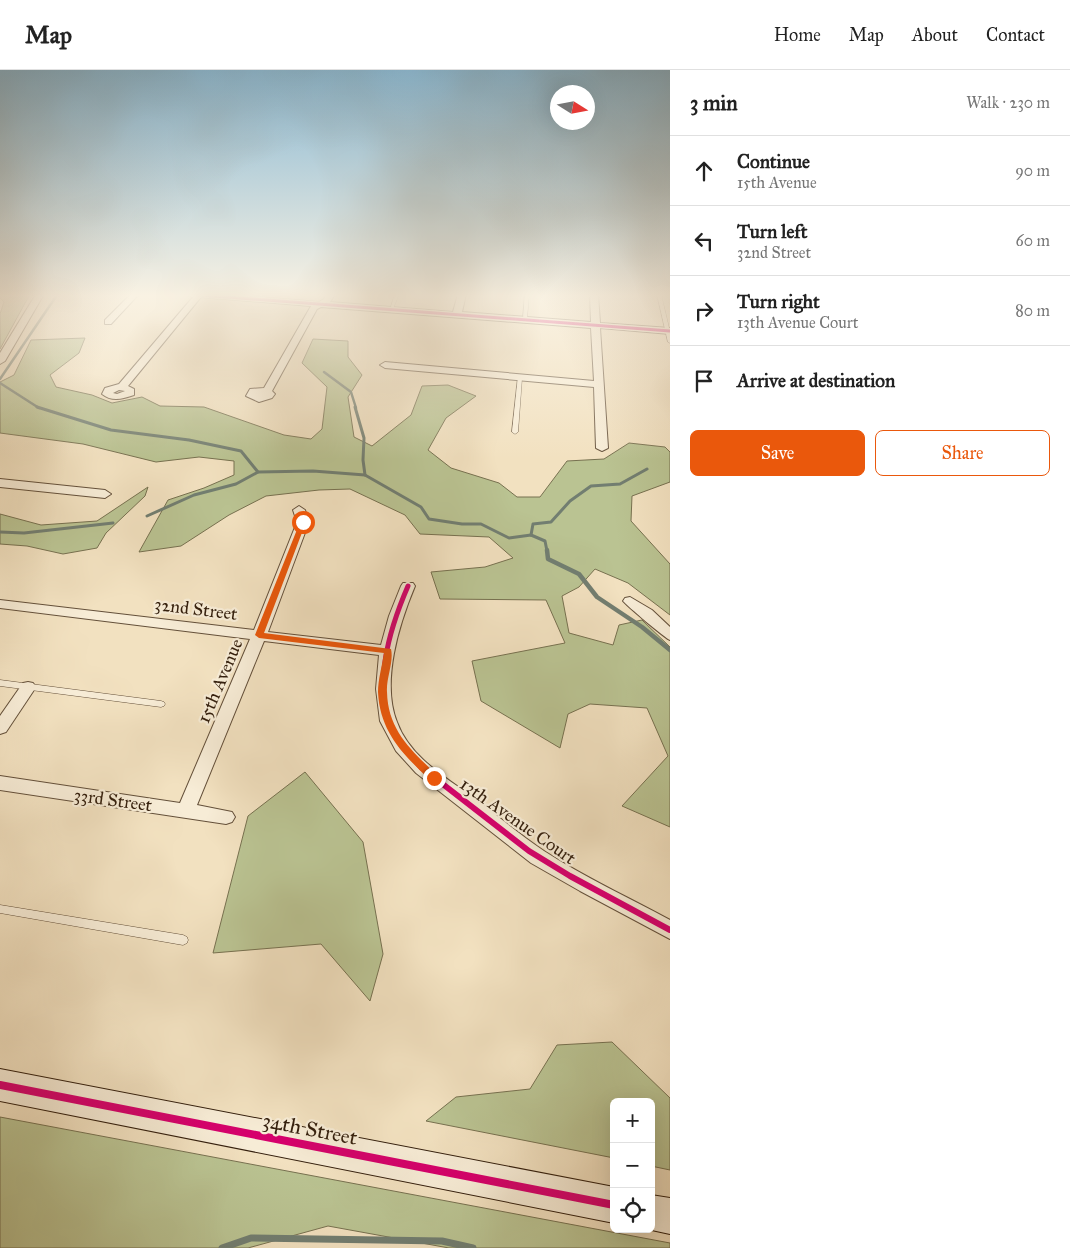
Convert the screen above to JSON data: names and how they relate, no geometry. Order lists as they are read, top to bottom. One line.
{"streets":{"street":["32nd Street","15th Avenue","33rd Street","13th Avenue Court","34th Street"]},"crossings":[["32nd Street","15th Avenue"],["32nd Street","13th Avenue Court"],["15th Avenue","33rd Street"]],"north":"right","page":{"header":"Map","nav":["Home","Map","About","Contact"],"heading":["3 min","Walk · 230 m"],"list":[["Continue","15th Avenue","90 m"],["Turn left","32nd Street","60 m"],["Turn right","13th Avenue Court","80 m"],"Arrive at destination"],"buttons":["Save","Share"],"map_buttons":["+","−"]}}
